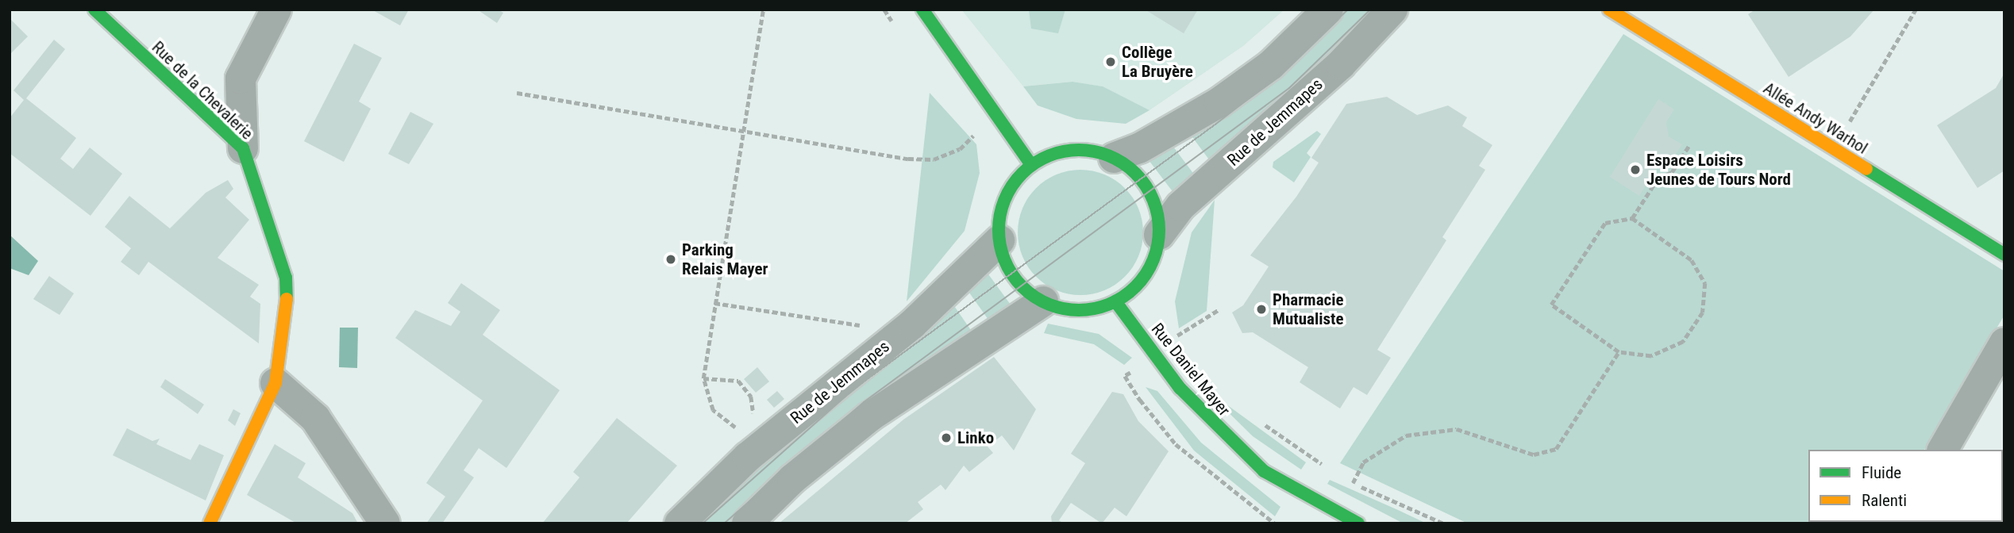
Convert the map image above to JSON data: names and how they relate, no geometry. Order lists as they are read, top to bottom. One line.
{"streets":{"street":["Rue de la Chevalerie","Allée Andy Warhol","Rue de Jemmapes","Rue Daniel Mayer"]},"crossings":[["Rue de Jemmapes","Rue Daniel Mayer"]],"places":["Collège La Bruyère","Espace Loisirs Jeunes de Tours Nord","Parking Relais Mayer","Pharmacie Mutualiste","Linko"],"legend":["Fluide","Ralenti"]}
